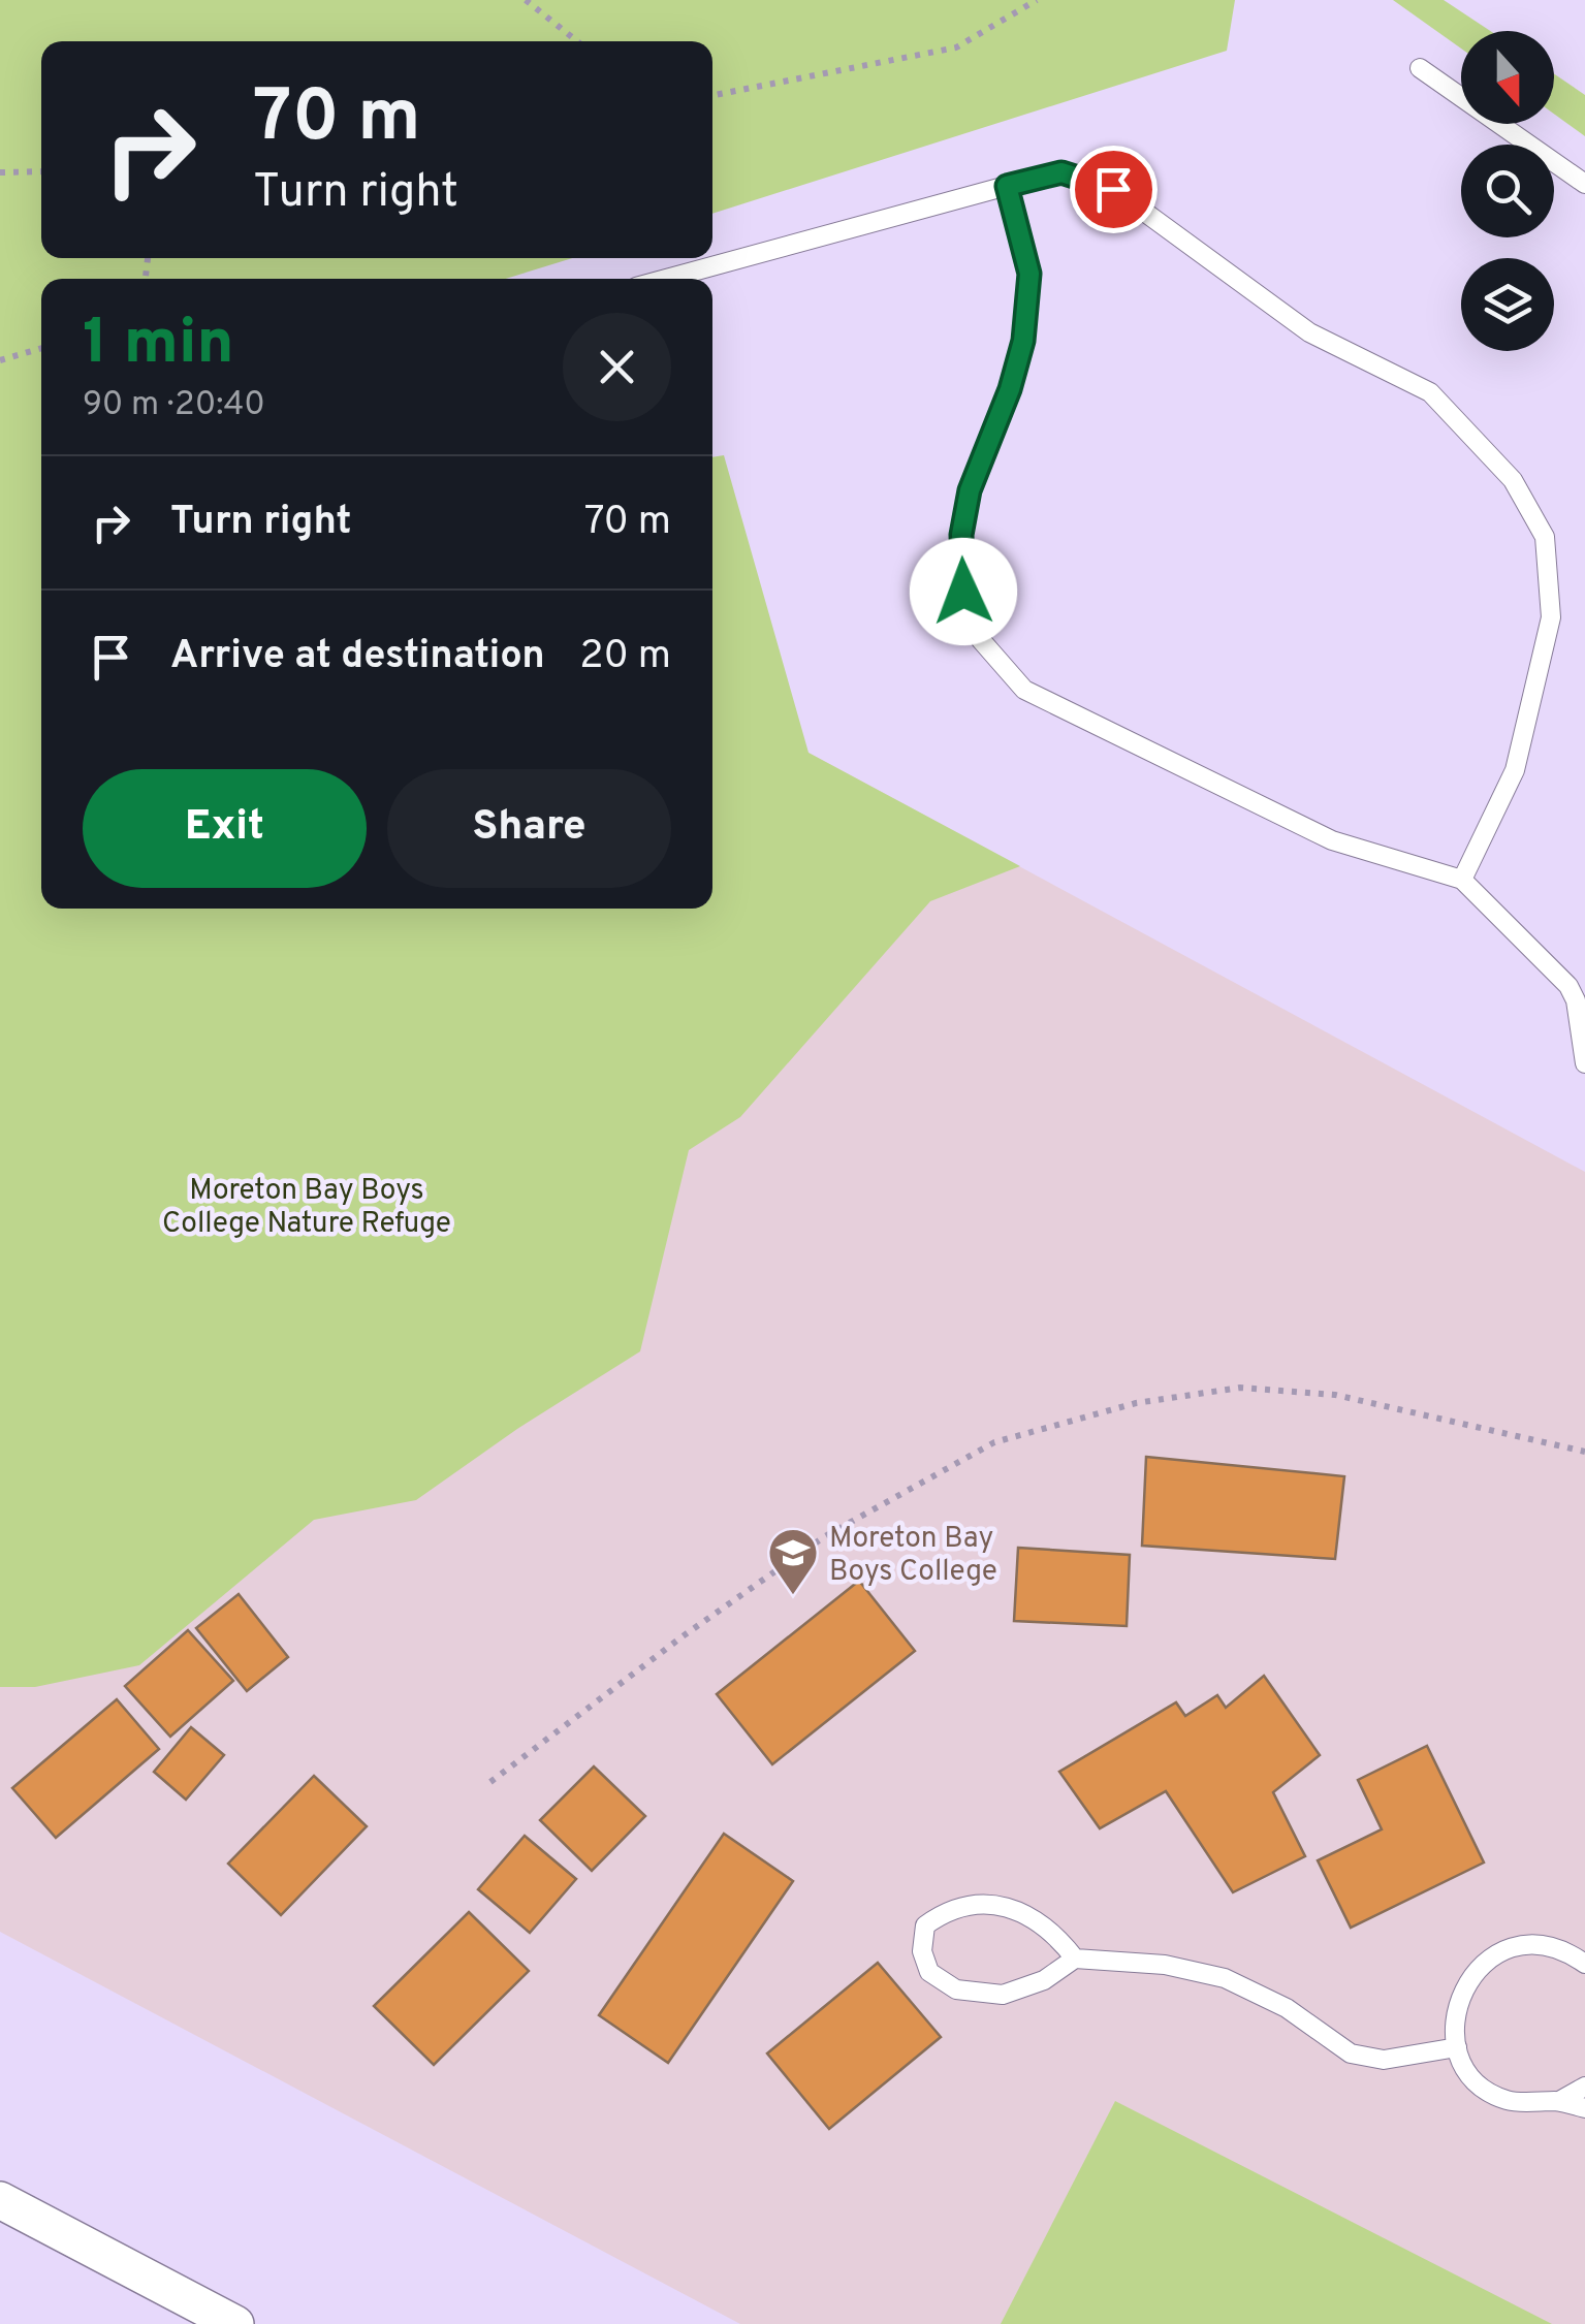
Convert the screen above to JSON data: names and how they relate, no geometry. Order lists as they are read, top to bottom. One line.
{"parks":["Moreton Bay Boys College Nature Refuge"],"places":{"school or university":["Moreton Bay Boys College"]},"north":"bottom","page":{"turn":["70 m","Turn right"],"heading":["1 min","90 m · 20:40"],"list":[{"name":"Turn right","value":"70 m"},{"name":"Arrive at destination","value":"20 m"}],"buttons":["Exit","Share"]}}
